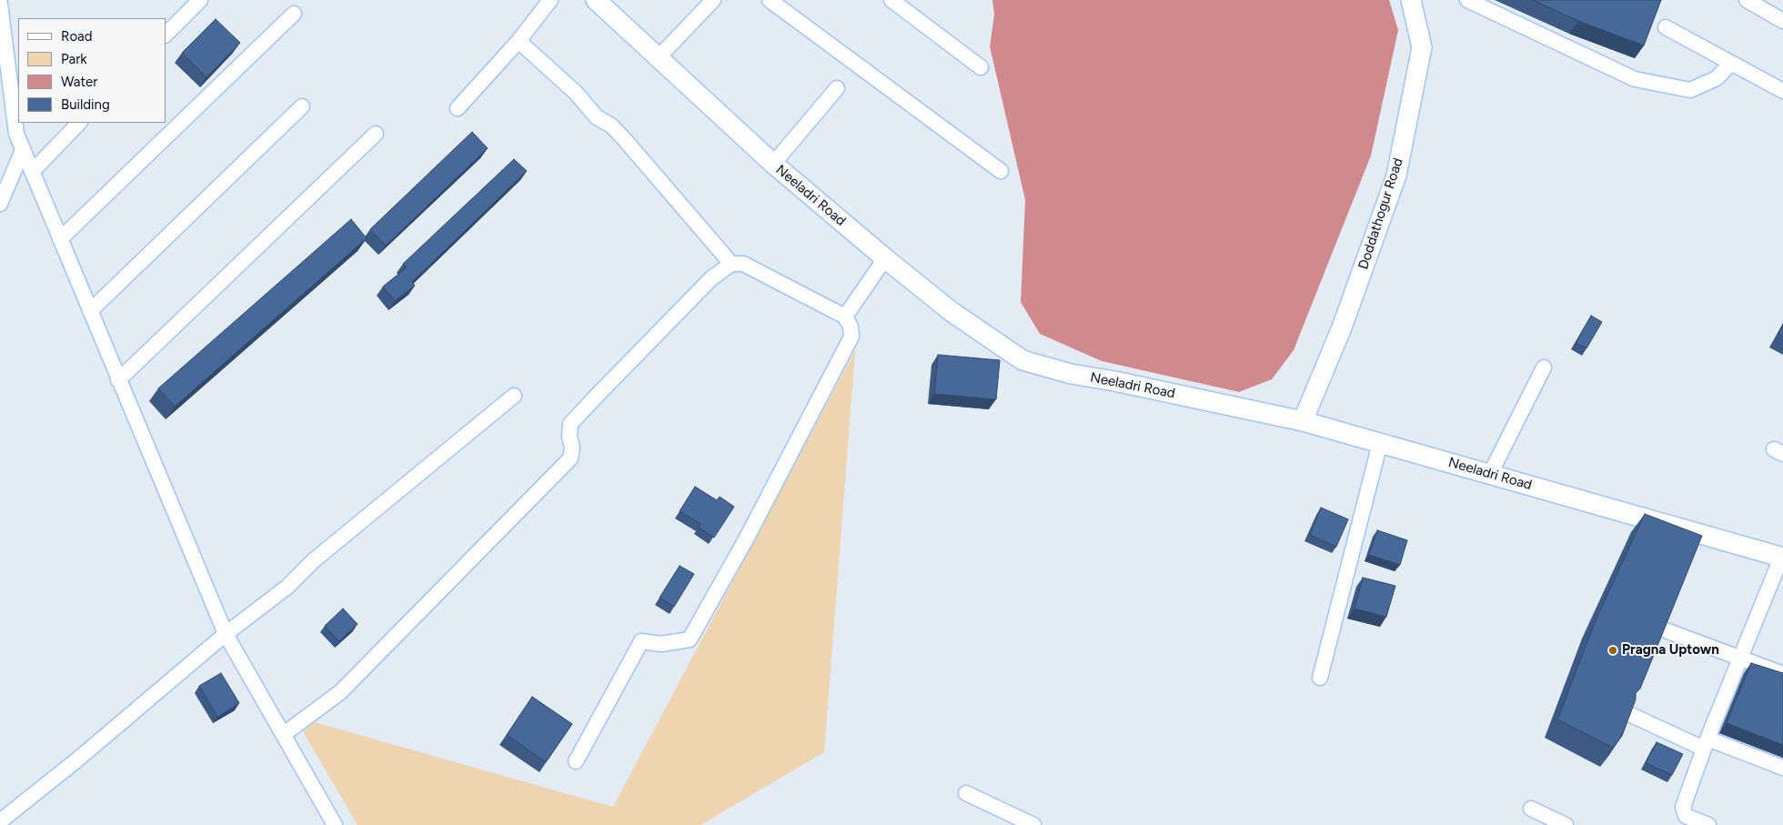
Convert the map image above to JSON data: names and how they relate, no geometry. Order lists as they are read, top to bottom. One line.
{"streets":{"street":["Neeladri Road","Doddathogur Road"]},"crossings":[["Neeladri Road","Doddathogur Road"]],"places":["Pragna Uptown"],"legend":["Road","Park","Water","Building"]}
